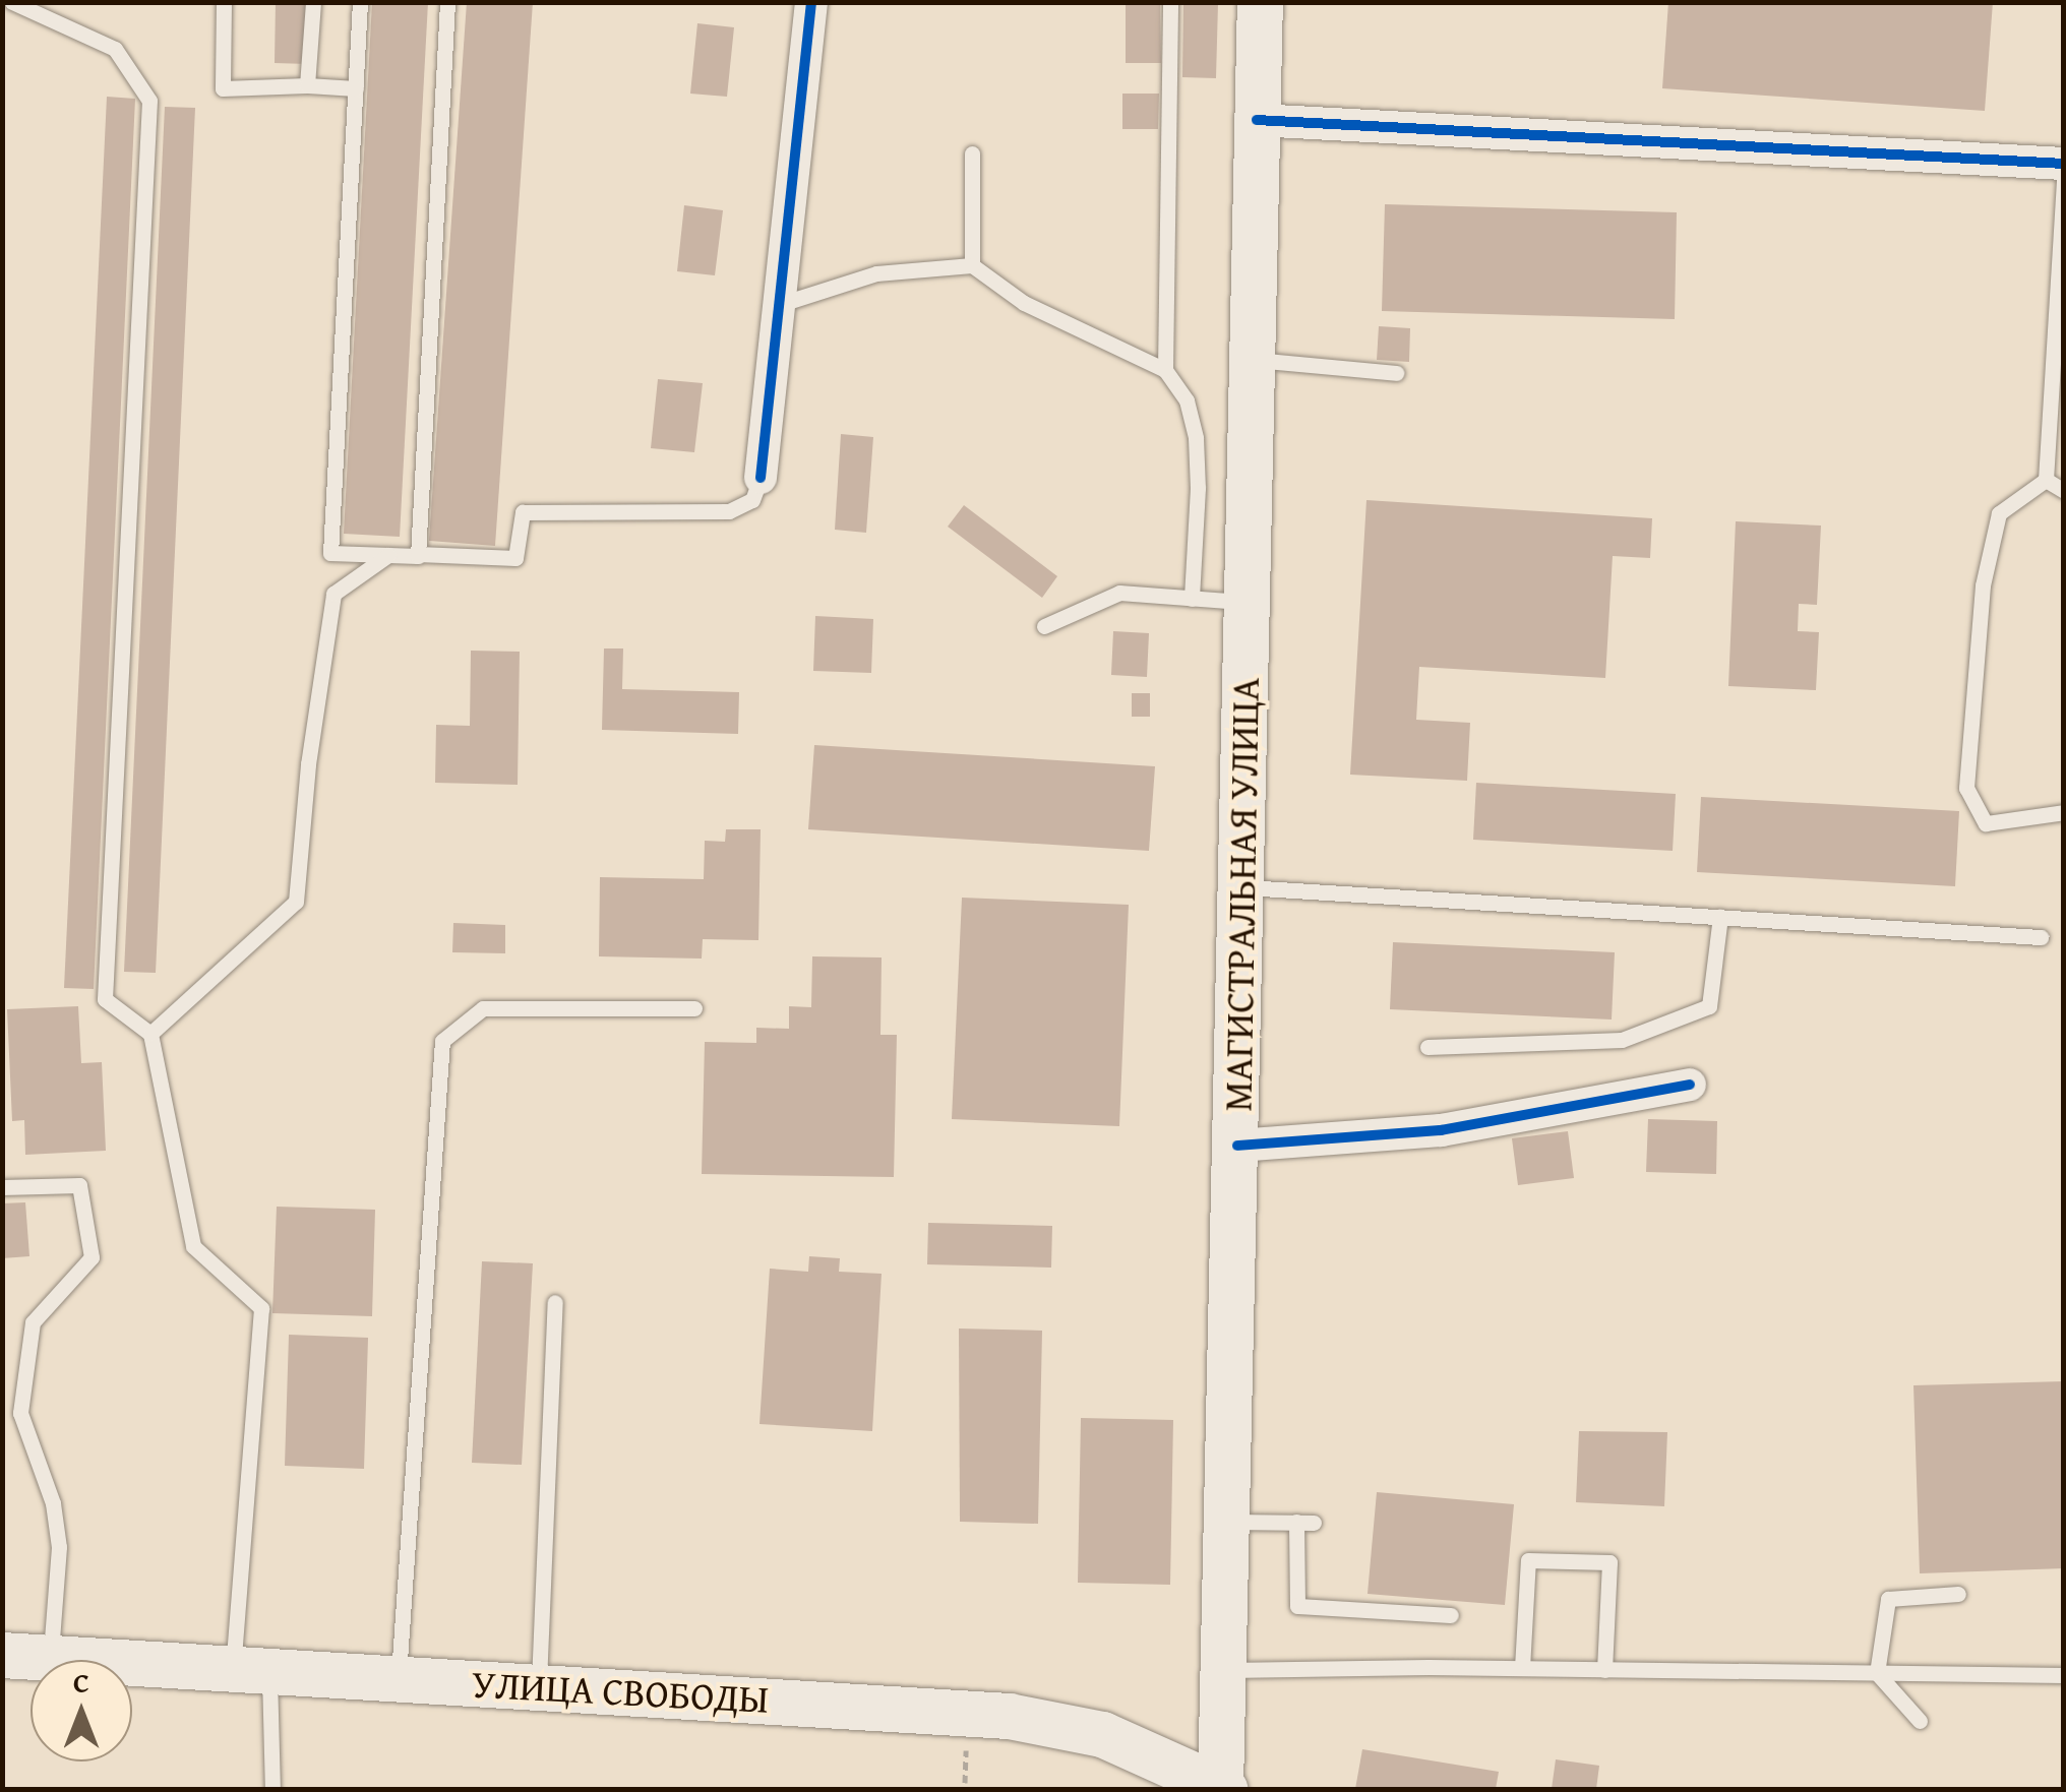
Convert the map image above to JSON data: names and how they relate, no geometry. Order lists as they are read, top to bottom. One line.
{"streets":{"main road":["МАГИСТРАЛЬНАЯ УЛИЦА","УЛИЦА СВОБОДЫ"]},"crossings":[["МАГИСТРАЛЬНАЯ УЛИЦА","УЛИЦА СВОБОДЫ"]],"north":"top"}
